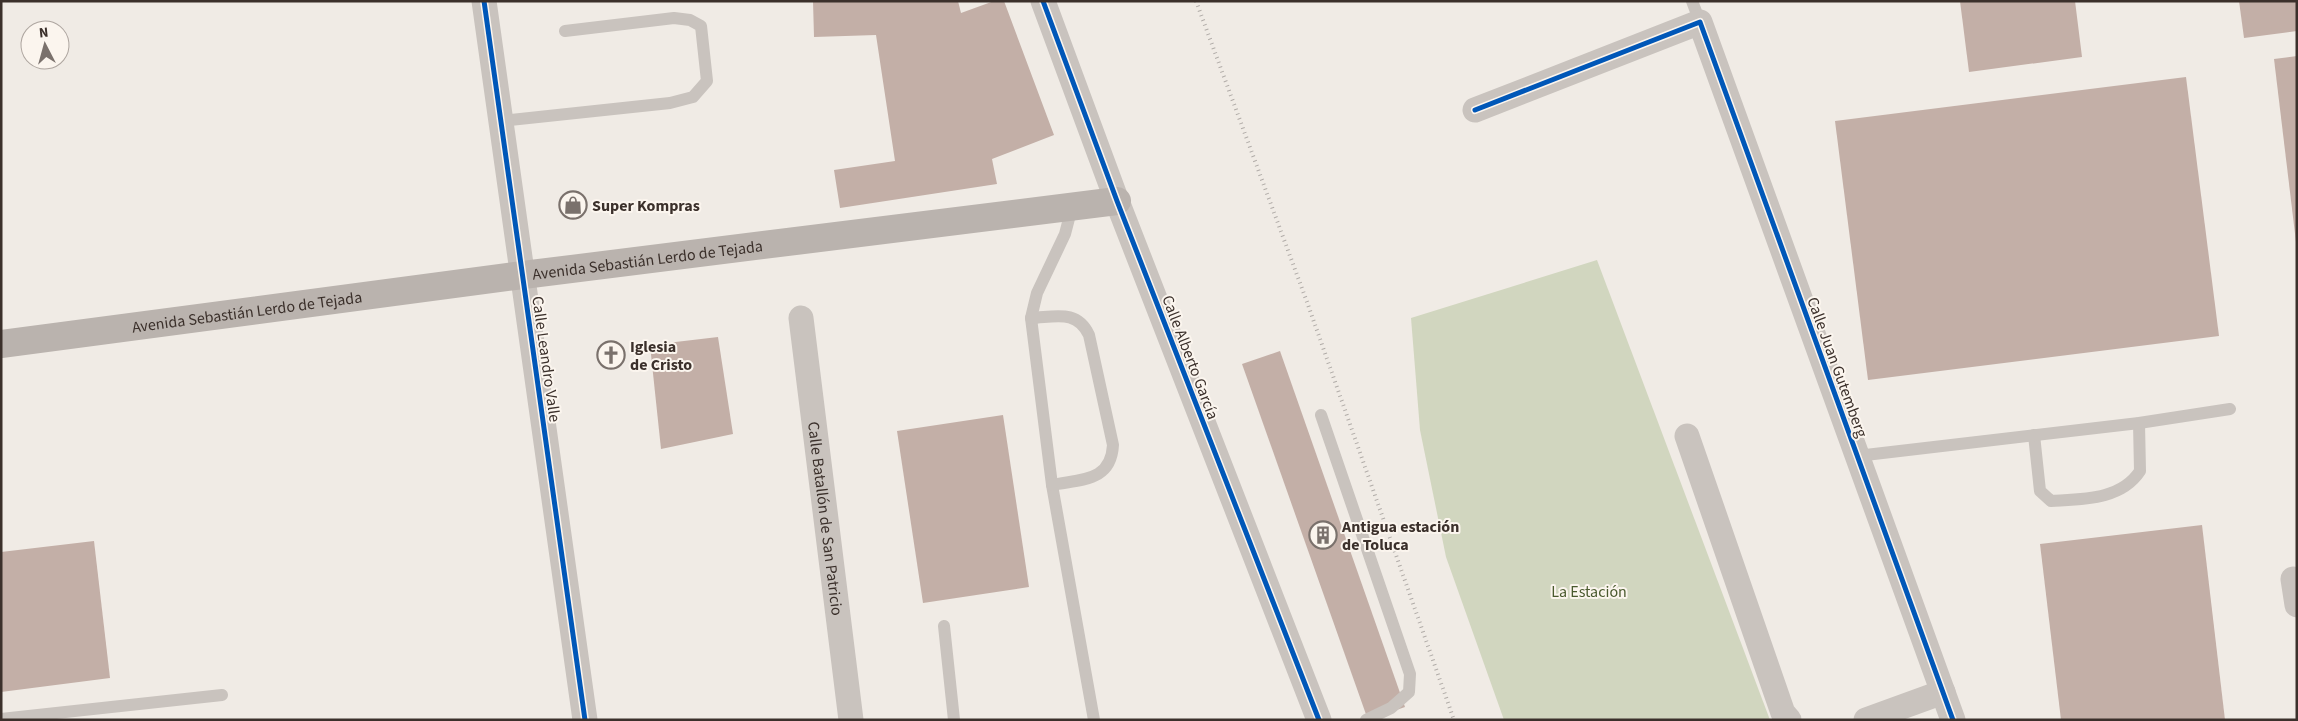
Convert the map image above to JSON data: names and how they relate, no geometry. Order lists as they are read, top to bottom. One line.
{"streets":{"main road":["Avenida Sebastián Lerdo de Tejada"],"street":["Calle Alberto García","Calle Leandro Valle","Calle Juan Gutemberg","Calle Batallón de San Patricio"]},"crossings":[["Avenida Sebastián Lerdo de Tejada","Calle Alberto García"],["Avenida Sebastián Lerdo de Tejada","Calle Leandro Valle"]],"parks":["La Estación"],"places":{"shop":["Super Kompras"],"church":["Iglesia de Cristo"],"building":["Antigua estación de Toluca"]},"north":"top"}
